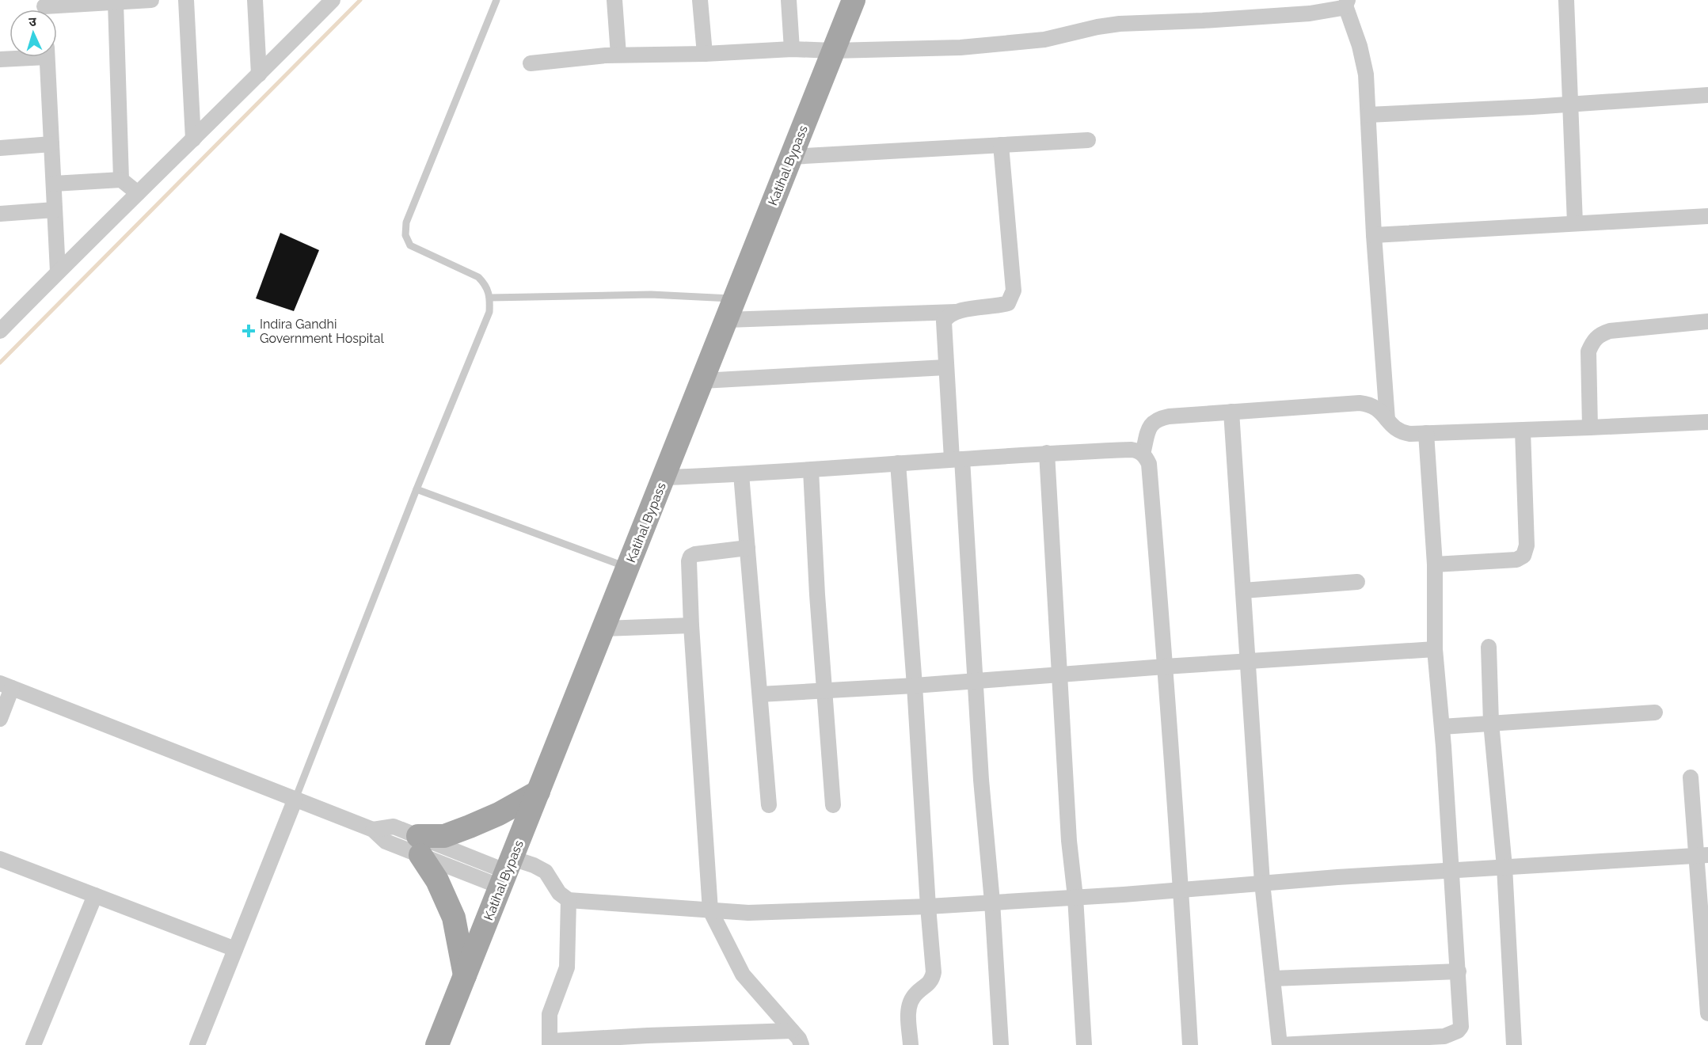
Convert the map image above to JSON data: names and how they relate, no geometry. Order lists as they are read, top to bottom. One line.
{"streets":{"main road":["Katihal Bypass"]},"places":{"health":["Indira Gandhi Government Hospital"]},"north":"top"}
